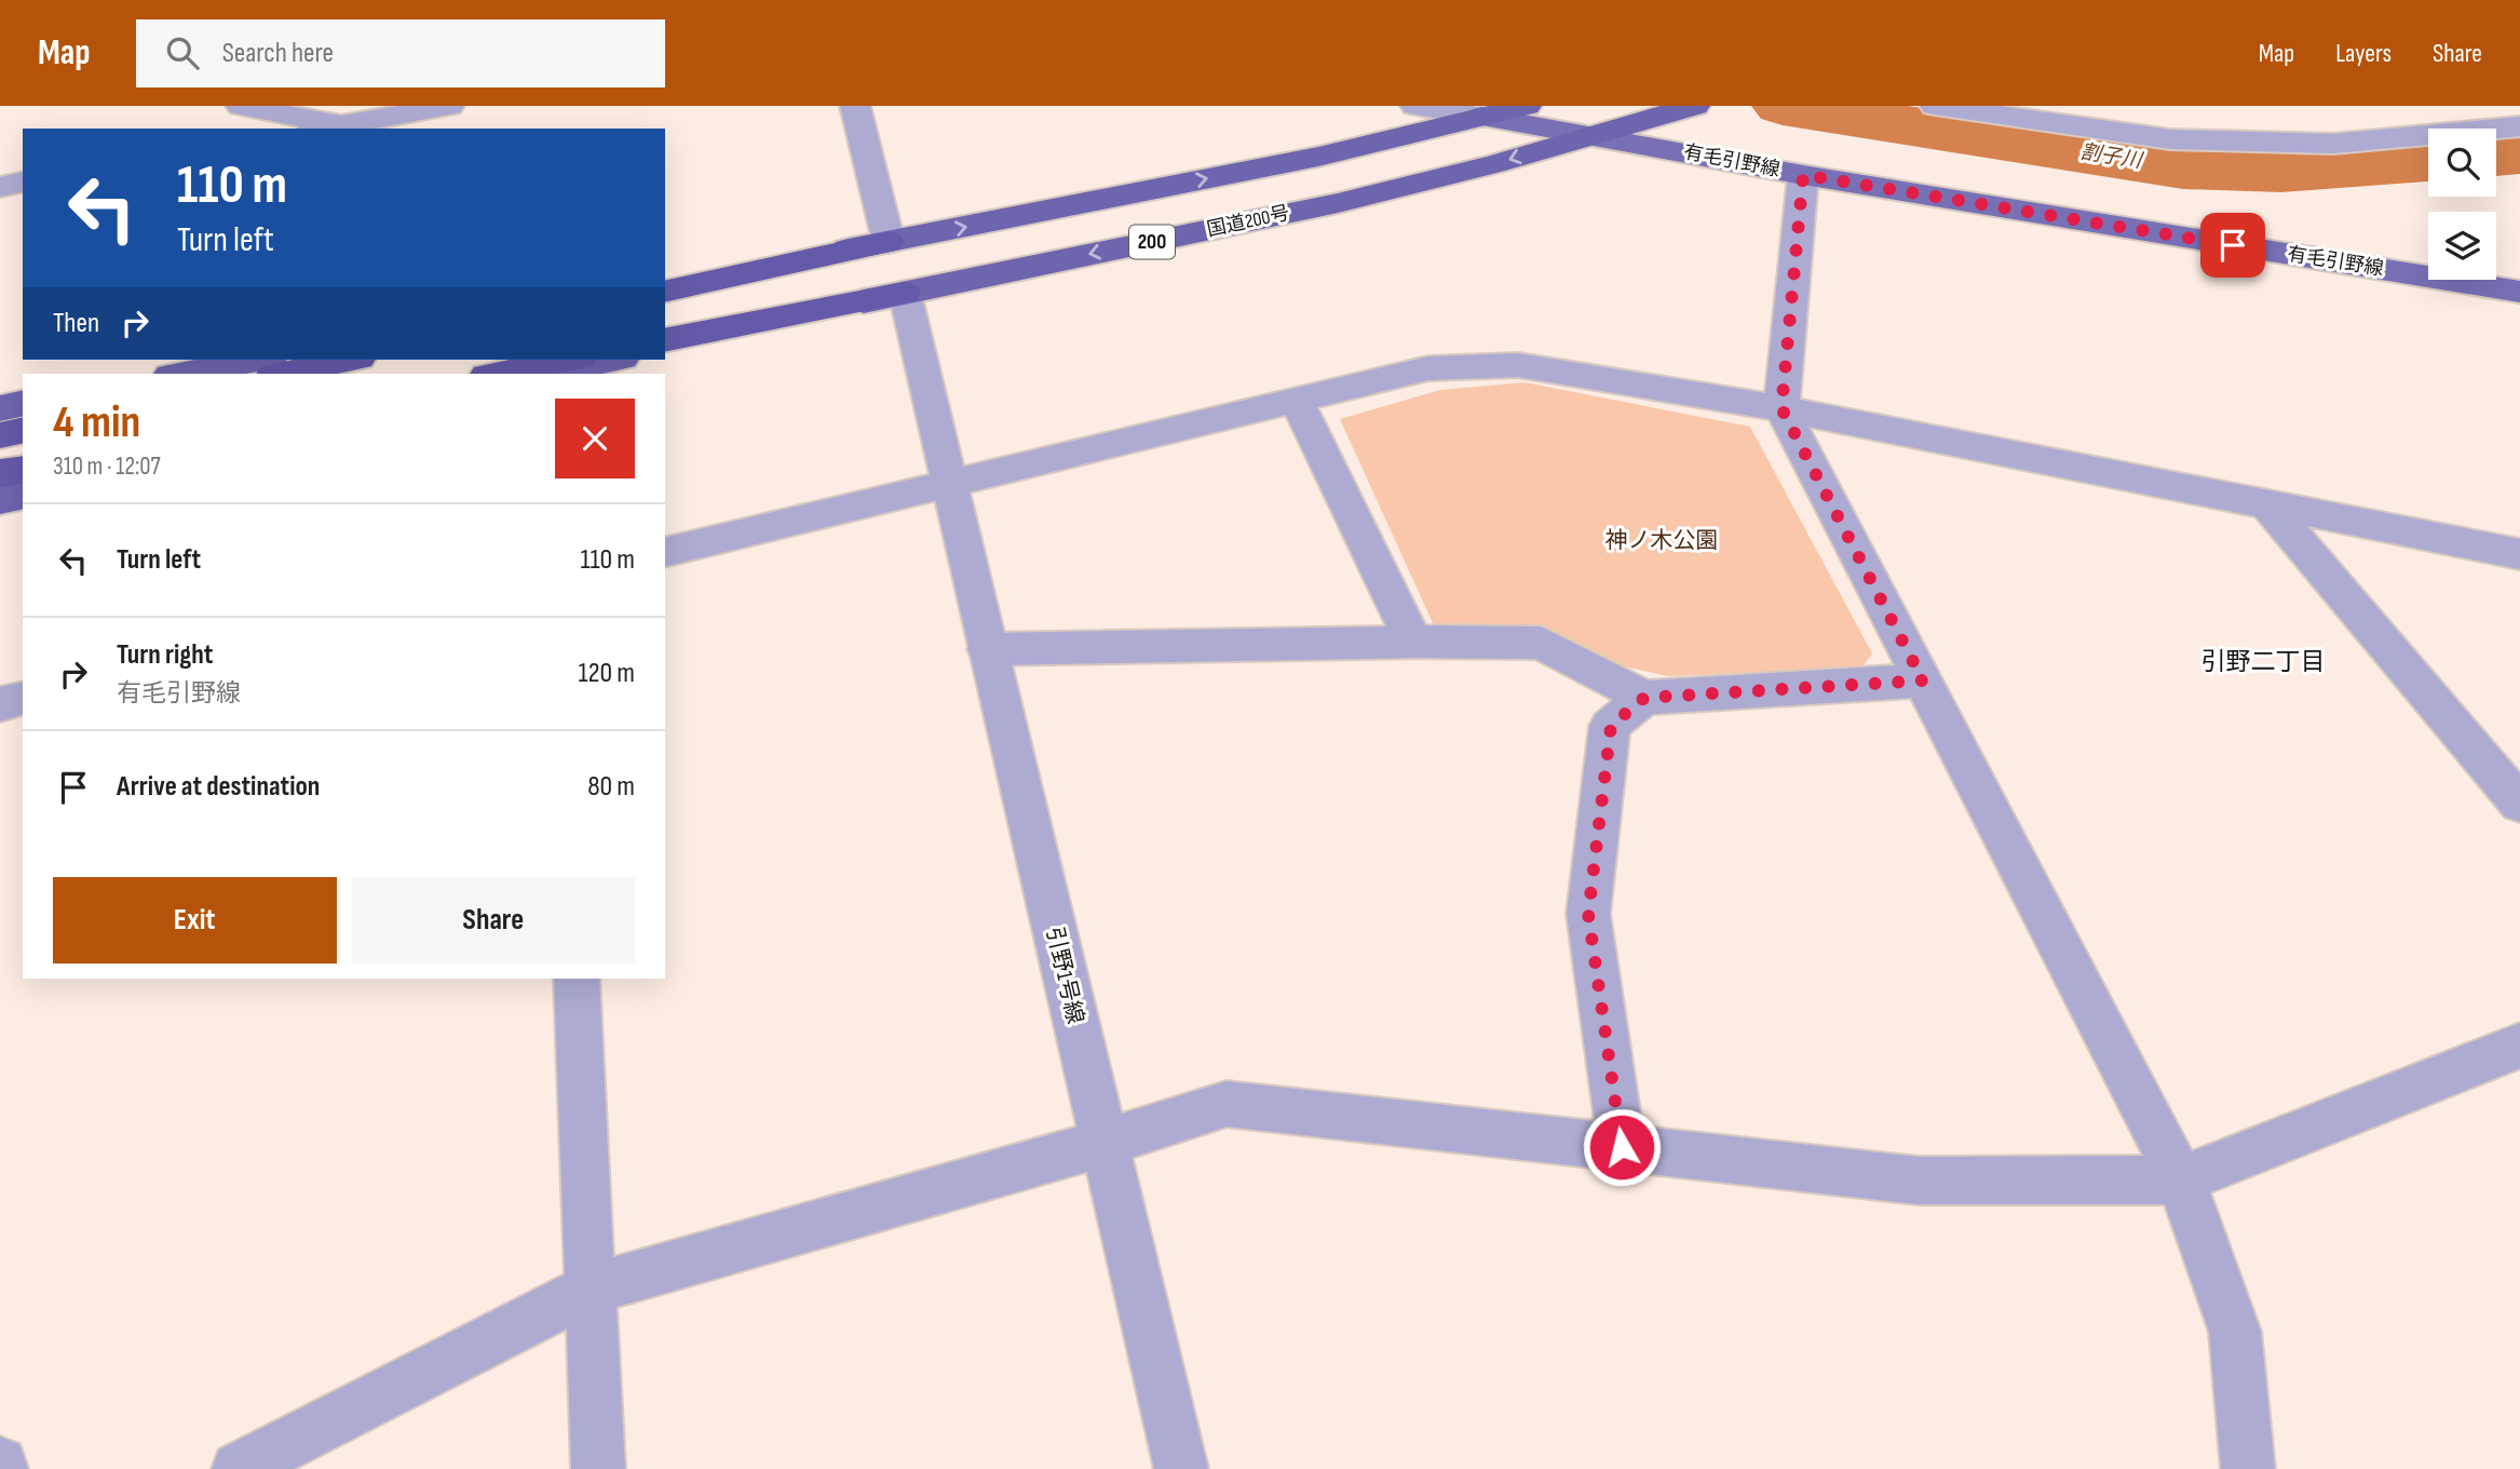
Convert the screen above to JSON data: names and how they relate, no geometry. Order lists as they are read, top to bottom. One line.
{"streets":{"highway":["国道200号","200"],"main road":["有毛引野線"],"street":["引野1号線"]},"crossings":[["有毛引野線","国道200号"],["有毛引野線","200"],["国道200号","200"],["国道200号","引野1号線"],["200","引野1号線"]],"districts":["引野二丁目"],"water":["割子川"],"parks":["神ノ木公園"],"page":{"header":"Map","search":"Search here","nav":["Map","Layers","Share"],"turn":["110 m","Turn left"],"then":"Then","heading":["4 min","310 m · 12:07"],"list":[{"name":"Turn left","value":"110 m"},{"name":"Turn right","note":"有毛引野線","value":"120 m"},{"name":"Arrive at destination","value":"80 m"}],"buttons":["Exit","Share"]}}
